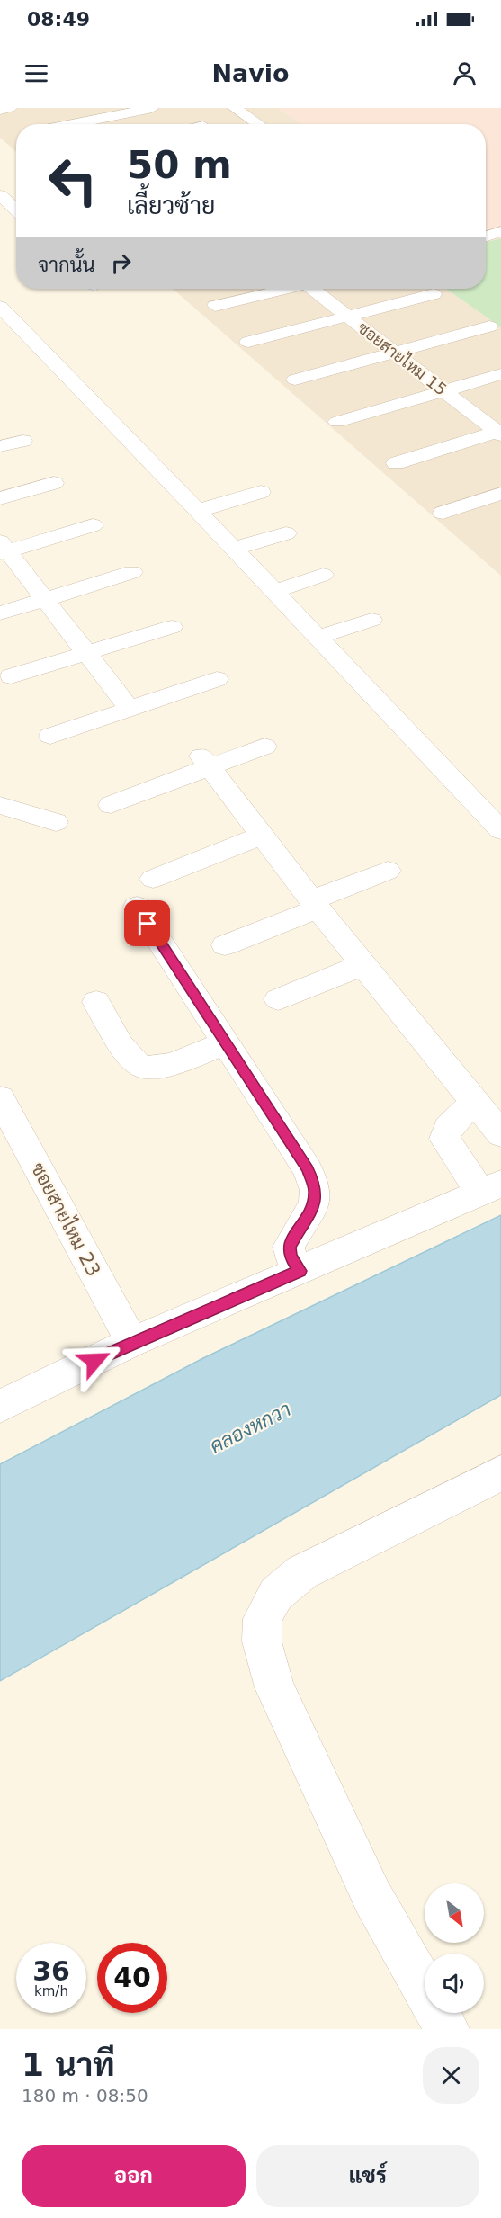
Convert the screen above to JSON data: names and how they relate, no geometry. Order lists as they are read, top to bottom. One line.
{"streets":{"street":["ซอยสายไหม 15","ซอยสายไหม 23"]},"water":["คลองหกวา"],"north":"bottom right","page":{"status":"08:49","header":"Navio","turn":["50 m","เลี้ยวซ้าย"],"then":"จากนั้น","speed":"36 km/h","limit":"40","heading":["1 นาที","180 m · 08:50"],"buttons":["ออก","แชร์"]}}
